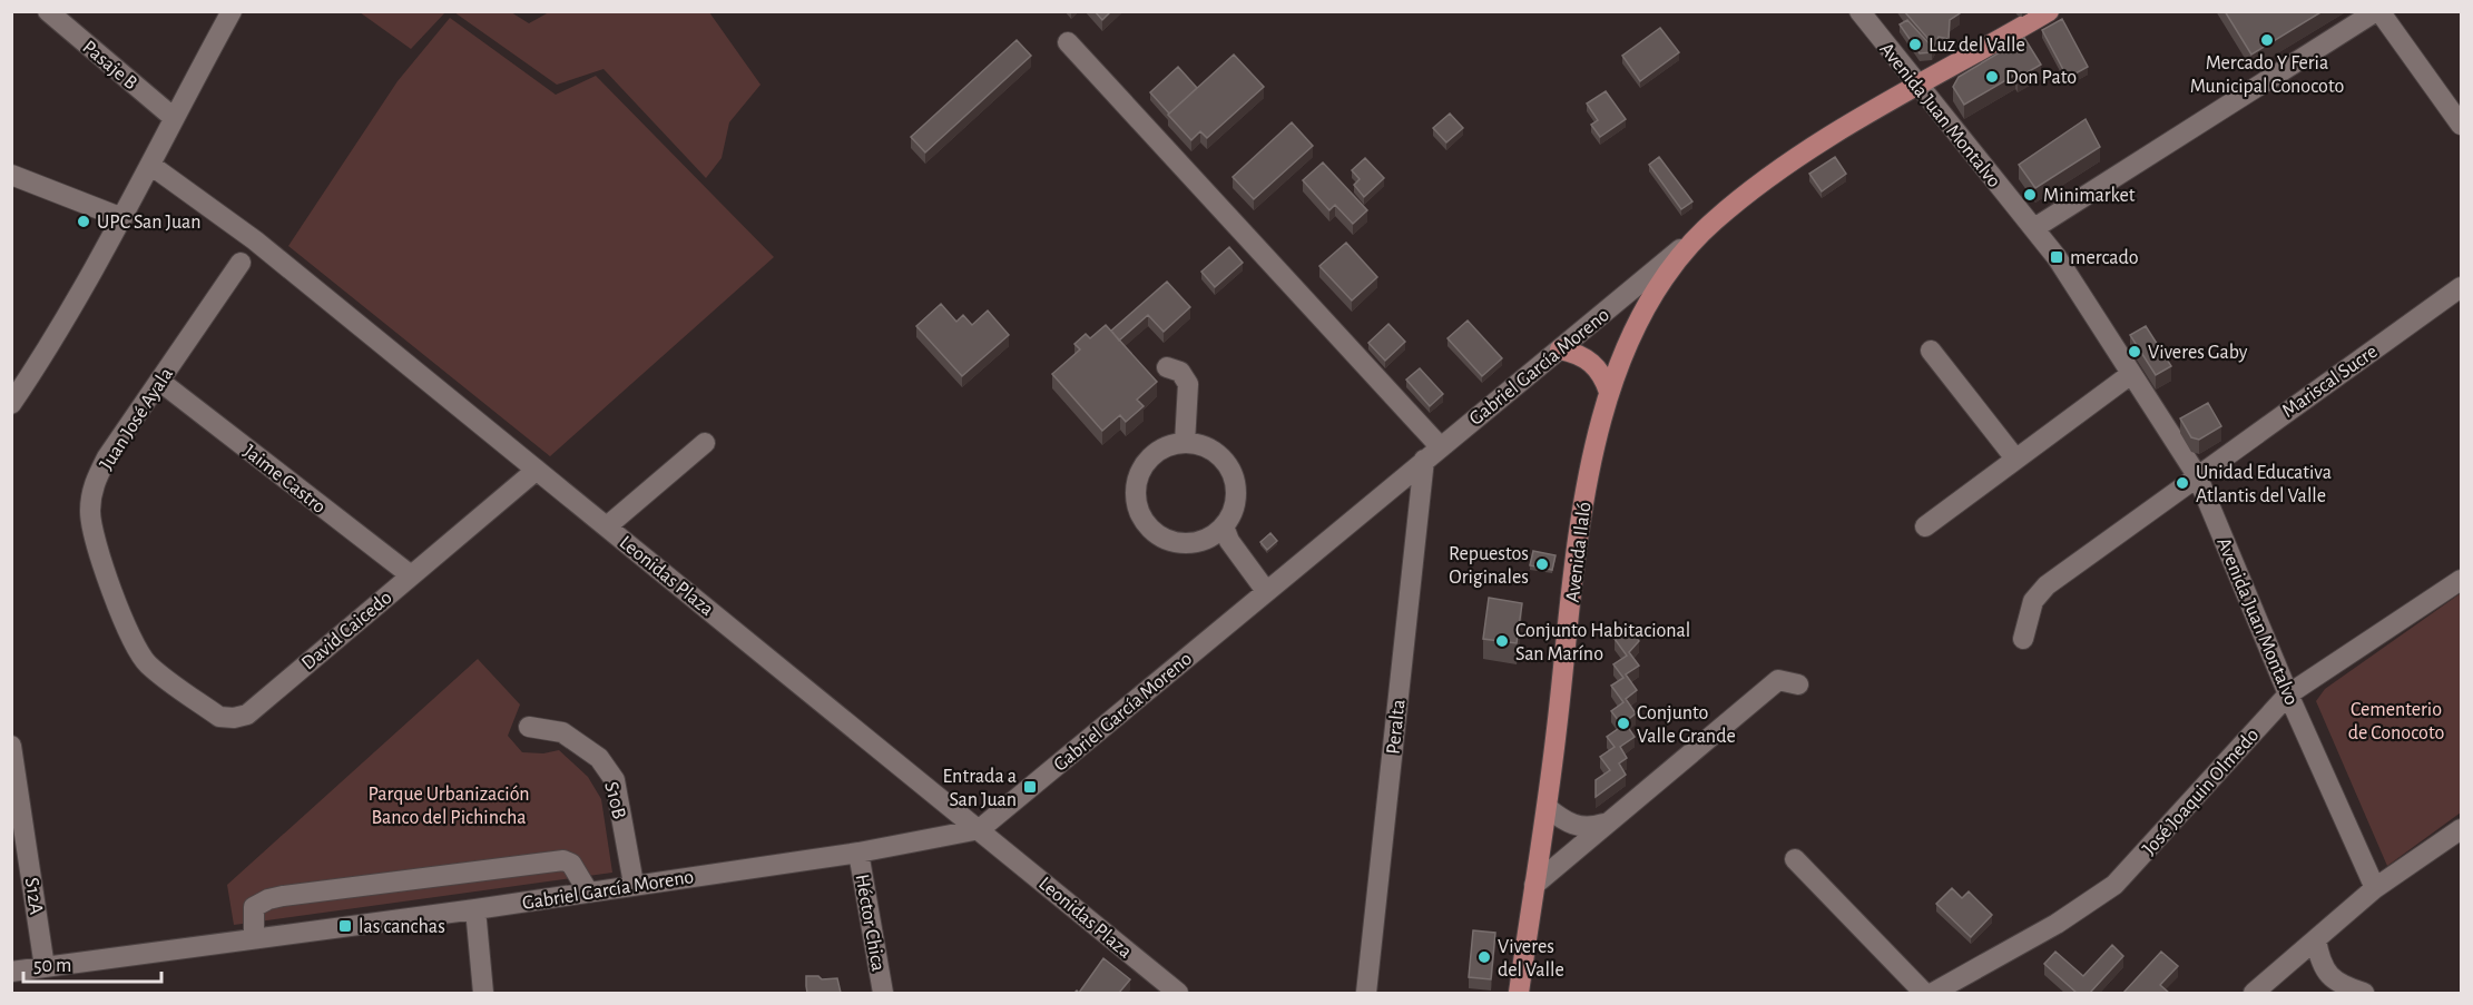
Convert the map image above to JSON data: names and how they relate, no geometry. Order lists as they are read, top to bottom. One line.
{"streets":{"main road":["Gabriel García Moreno","Avenida Ilaló"],"street":["Pasaje B","Avenida Juan Montalvo","Mariscal Sucre","Juan José Ayala","Jaime Castro","Leonidas Plaza","David Caicedo","Peralta","José Joaquin Olmedo","S10B","S12A","Héctor Chica"]},"crossings":[["Avenida Juan Montalvo","Gabriel García Moreno"],["Avenida Juan Montalvo","Mariscal Sucre"],["Avenida Juan Montalvo","José Joaquin Olmedo"],["Gabriel García Moreno","Avenida Ilaló"],["Gabriel García Moreno","Leonidas Plaza"],["Gabriel García Moreno","Peralta"],["Gabriel García Moreno","S10B"],["Gabriel García Moreno","S12A"],["Gabriel García Moreno","Héctor Chica"],["Juan José Ayala","Jaime Castro"],["Juan José Ayala","David Caicedo"],["Jaime Castro","David Caicedo"],["Leonidas Plaza","David Caicedo"]],"parks":["Cementerio de Conocoto","Parque Urbanización Banco del Pichincha"],"places":{"other":["Mercado Y Feria Municipal Conocoto","Luz del Valle","Don Pato","Minimarket","UPC San Juan","Viveres Gaby","Unidad Educativa Atlantis del Valle","Repuestos Originales","Conjunto Habitacional San Maríno","Conjunto Valle Grande","Viveres del Valle"],"transit":["mercado","Entrada a San Juan","las canchas"]},"scale_bar":"50 m"}
